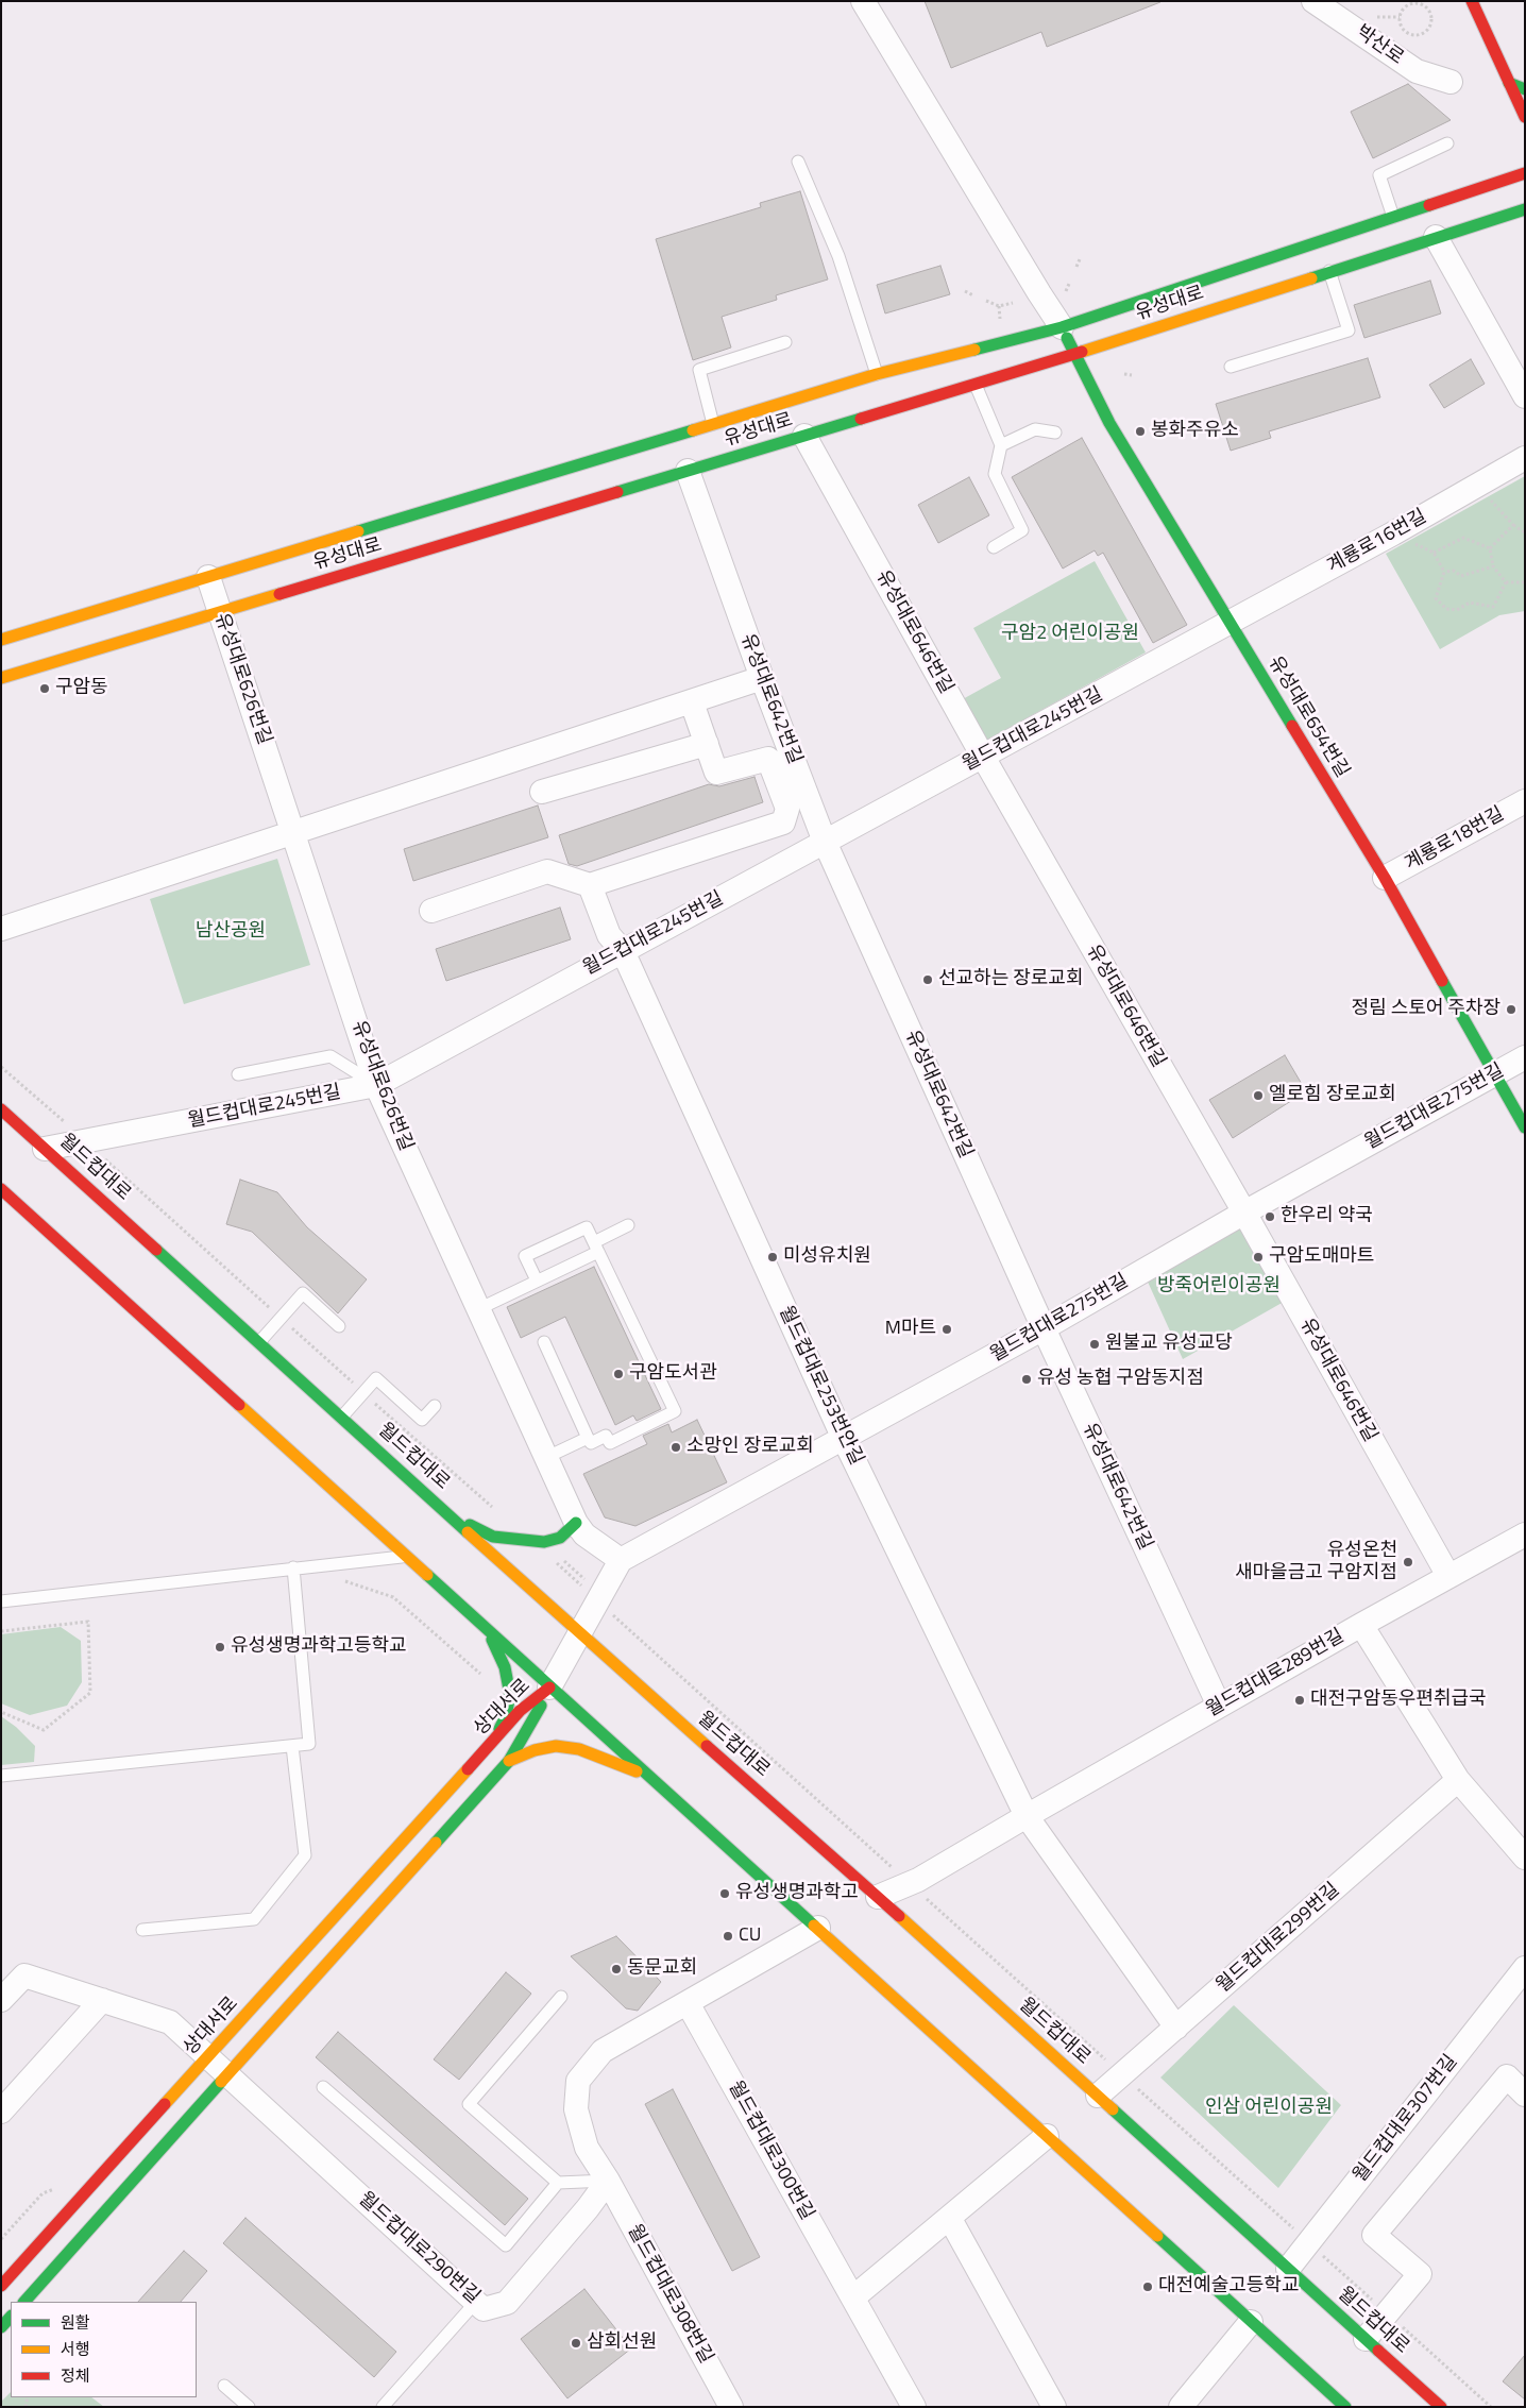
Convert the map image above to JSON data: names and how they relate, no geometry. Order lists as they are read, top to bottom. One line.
{"streets":{"street":["박산로","유성대로","계룡로16번길","유성대로646번길","유성대로626번길","유성대로642번길","유성대로654번길","월드컵대로245번길","계룡로18번길","월드컵대로275번길","월드컵대로","월드컵대로253번안길","월드컵대로289번길","상대서로","월드컵대로299번길","월드컵대로307번길","월드컵대로300번길","월드컵대로290번길","월드컵대로308번길"]},"crossings":[["유성대로","유성대로646번길"],["유성대로","유성대로626번길"],["유성대로","유성대로642번길"],["유성대로","유성대로654번길"],["계룡로16번길","유성대로654번길"],["계룡로16번길","월드컵대로245번길"],["유성대로646번길","월드컵대로245번길"],["유성대로646번길","월드컵대로275번길"],["유성대로646번길","월드컵대로289번길"],["유성대로626번길","월드컵대로245번길"],["유성대로626번길","월드컵대로275번길"],["유성대로642번길","월드컵대로245번길"],["유성대로642번길","월드컵대로275번길"],["유성대로642번길","월드컵대로289번길"],["유성대로654번길","월드컵대로245번길"],["유성대로654번길","계룡로18번길"],["유성대로654번길","월드컵대로275번길"],["월드컵대로245번길","월드컵대로"],["월드컵대로245번길","월드컵대로253번안길"],["월드컵대로275번길","월드컵대로253번안길"],["월드컵대로","월드컵대로289번길"],["월드컵대로","월드컵대로299번길"],["월드컵대로","월드컵대로307번길"],["월드컵대로253번안길","월드컵대로289번길"],["상대서로","월드컵대로290번길"],["월드컵대로290번길","월드컵대로308번길"]],"parks":["구암2 어린이공원","남산공원","방죽어린이공원","인삼 어린이공원"],"places":["봉화주유소","구암동","선교하는 장로교회","정림 스토어 주차장","엘로힘 장로교회","한우리 약국","미성유치원","구암도매마트","M마트","원불교 유성교당","구암도서관","유성 농협 구암동지점","소망인 장로교회","유성온천 새마을금고 구암지점","유성생명과학고등학교","대전구암동우편취급국","유성생명과학고","CU","동문교회","대전예술고등학교","삼회선원"],"legend":["원활","서행","정체"]}
